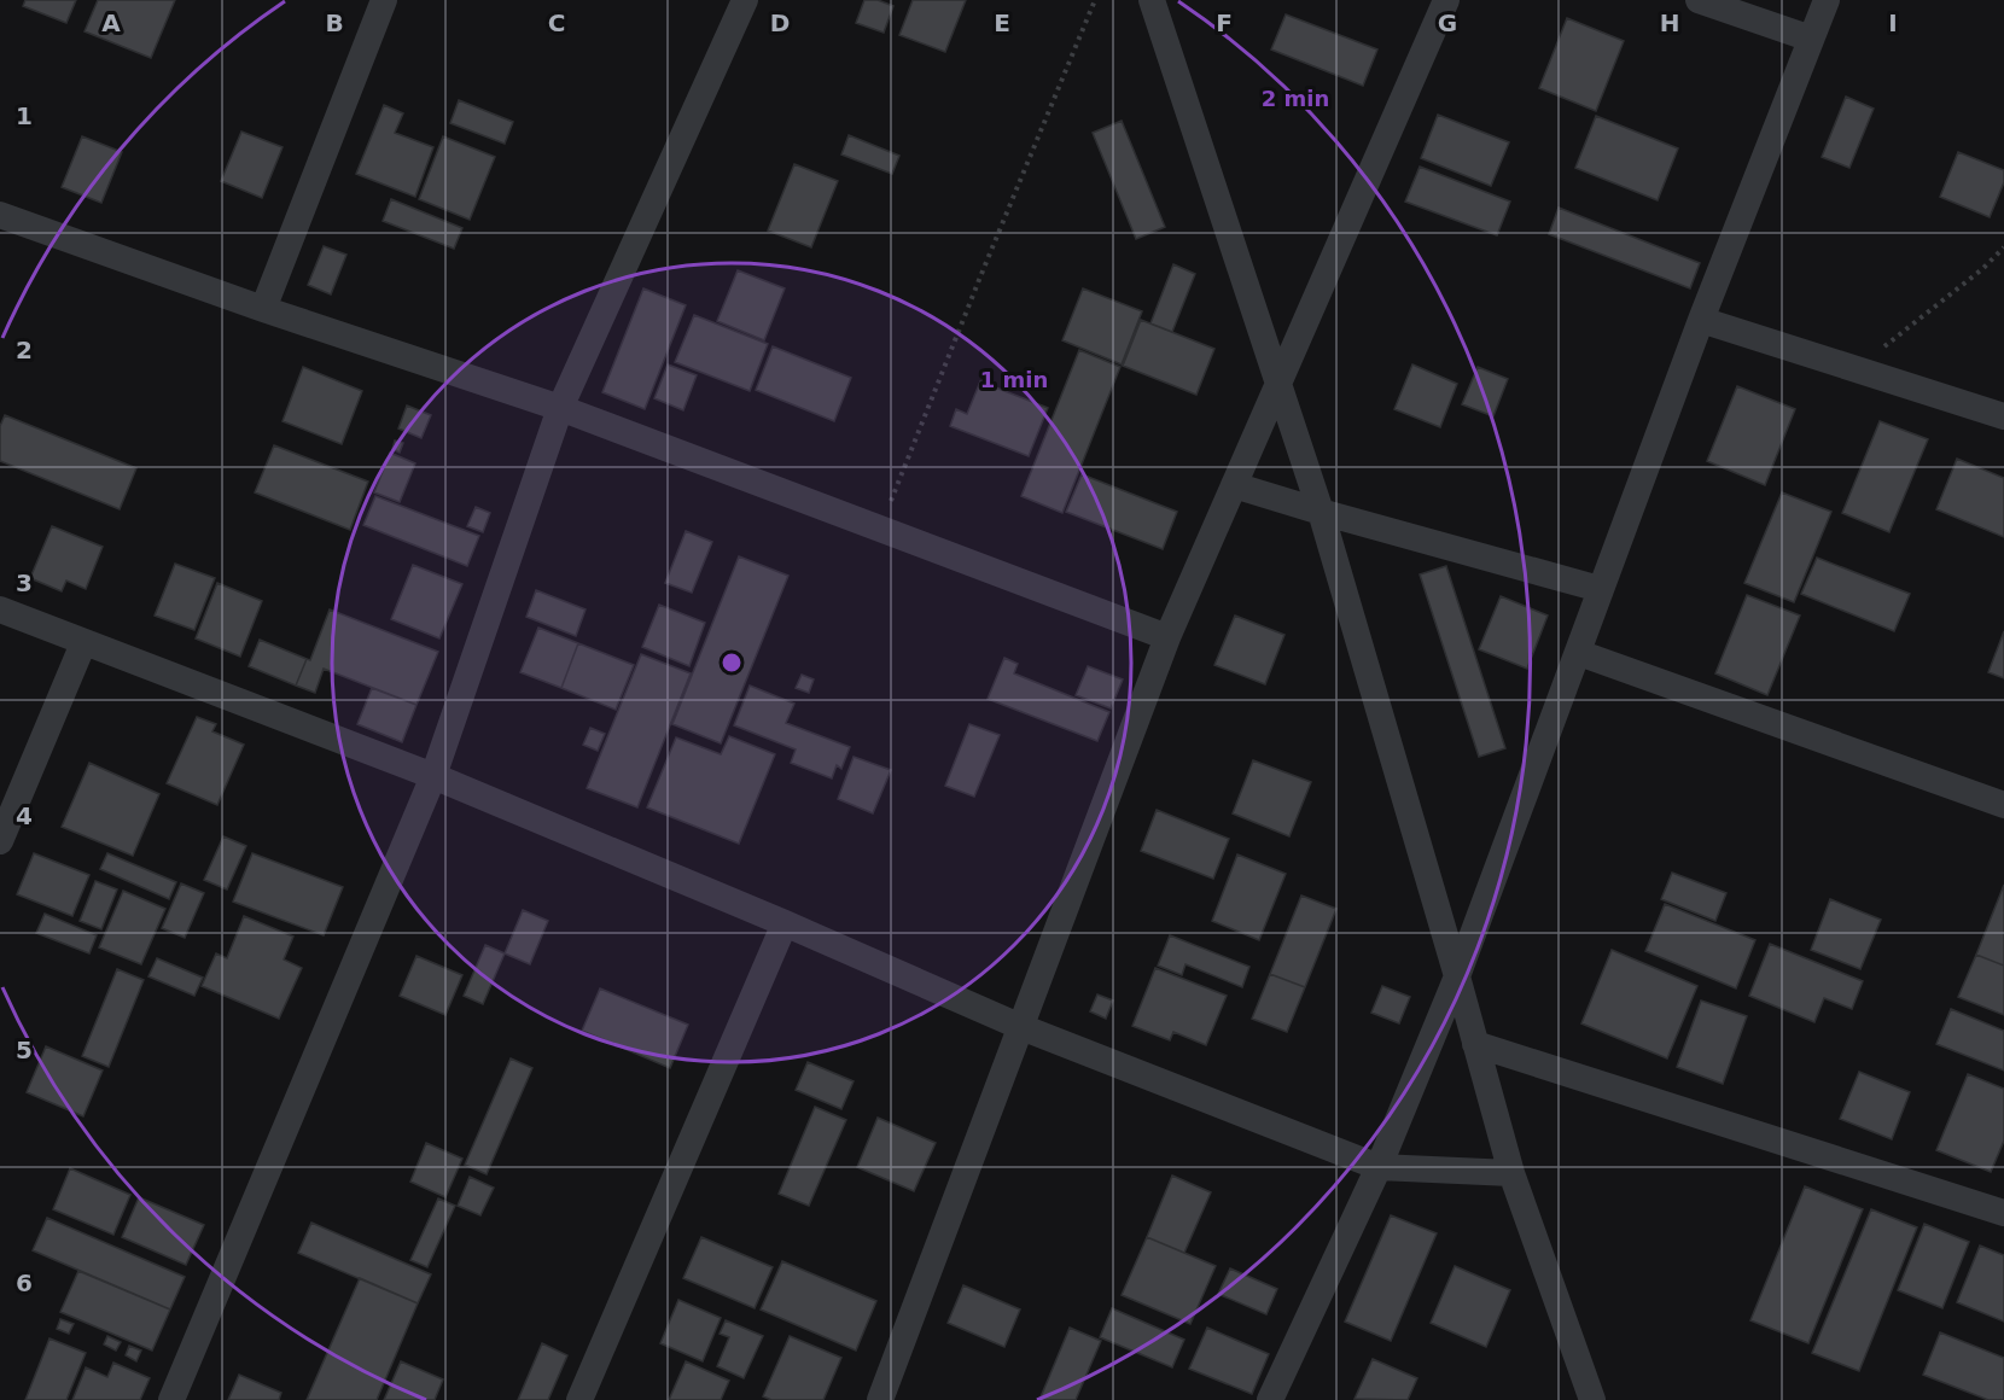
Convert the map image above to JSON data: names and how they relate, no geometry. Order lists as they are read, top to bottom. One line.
{"grid":{"columns":["A","B","C","D","E","F","G","H","I"],"rows":["1","2","3","4","5","6"]},"rings":["2 min","1 min"]}
